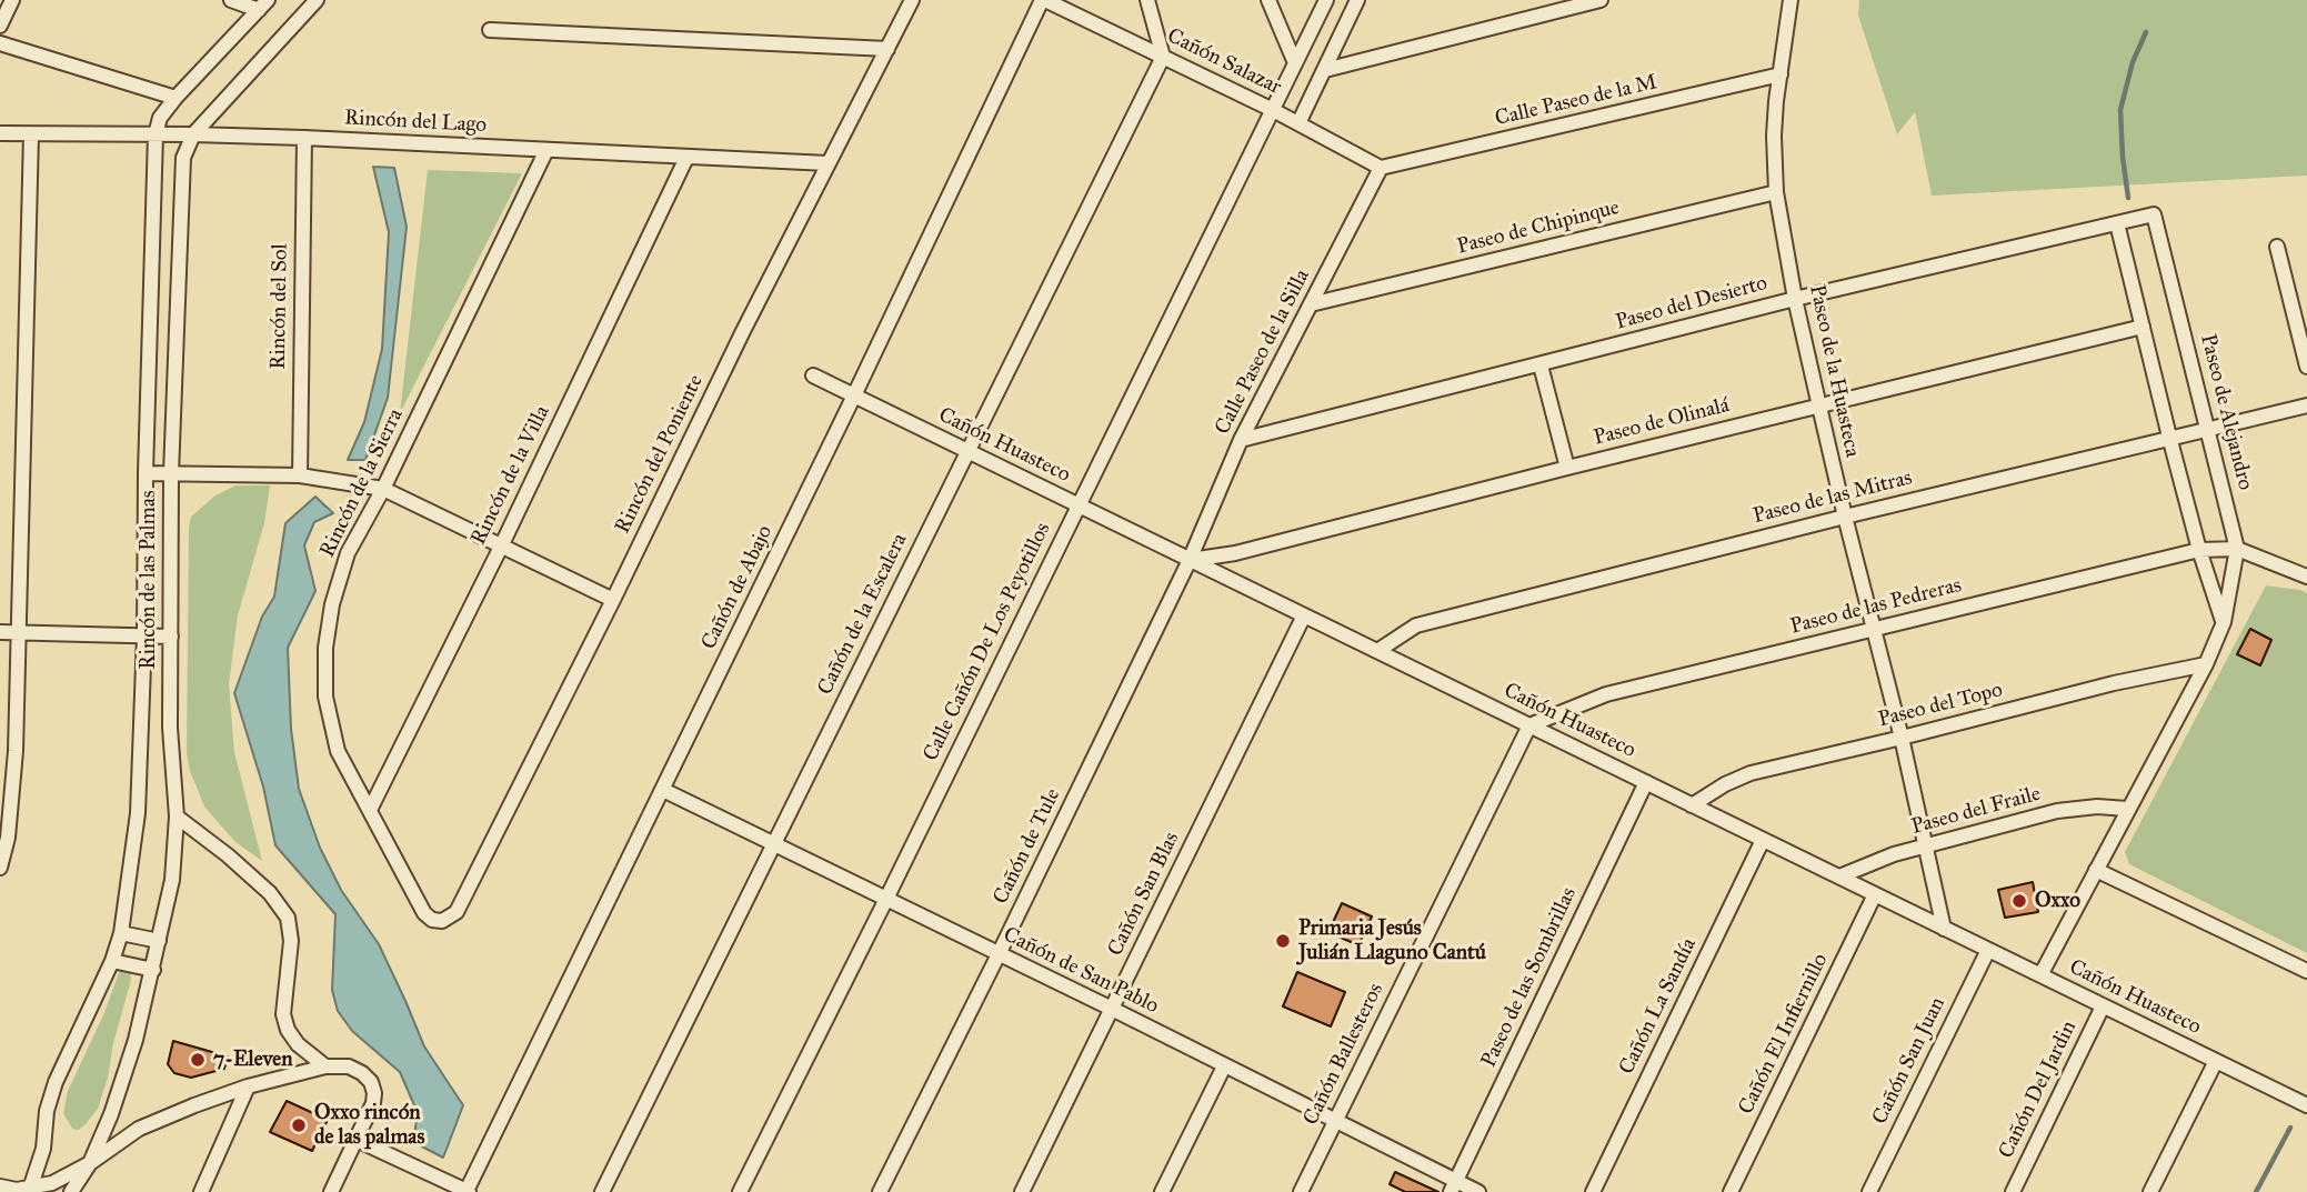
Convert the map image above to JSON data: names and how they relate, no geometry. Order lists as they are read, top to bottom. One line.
{"streets":{"street":["Cañón Salazar","Calle Paseo de la M","Rincón del Lago","Paseo de Chipinque","Paseo del Desierto","Rincón del Sol","Calle Paseo de la Silla","Paseo de la Huasteca","Paseo de Alejandro","Paseo de Olinalá","Cañón Huasteco","Rincón del Poniente","Rincón de la Villa","Rincón de la Sierra","Paseo de las Mitras","Rincón de las Palmas","Cañón de Abajo","Paseo de las Pedreras","Cañón de la Escalera","Calle Cañón De Los Peyotillos","Paseo del Topo","Paseo del Fraile","Cañón de Tule","Cañón San Blas","Cañón de San Pablo","Paseo de las Sombrillas","Cañón La Sandía","Cañón El Infiernillo","Cañón Ballesteros","Cañón San Juan","Cañón Del Jardin"]},"crossings":[["Cañón Salazar","Calle Paseo de la M"],["Cañón Salazar","Calle Paseo de la Silla"],["Cañón Salazar","Cañón de Abajo"],["Cañón Salazar","Cañón de la Escalera"],["Cañón Salazar","Calle Cañón De Los Peyotillos"],["Calle Paseo de la M","Calle Paseo de la Silla"],["Calle Paseo de la M","Paseo de la Huasteca"],["Rincón del Lago","Rincón del Sol"],["Rincón del Lago","Rincón del Poniente"],["Rincón del Lago","Rincón de la Villa"],["Rincón del Lago","Rincón de la Sierra"],["Rincón del Lago","Rincón de las Palmas"],["Paseo de Chipinque","Calle Paseo de la Silla"],["Paseo de Chipinque","Paseo de la Huasteca"],["Paseo del Desierto","Calle Paseo de la Silla"],["Paseo del Desierto","Paseo de la Huasteca"],["Paseo del Desierto","Paseo de Alejandro"],["Calle Paseo de la Silla","Paseo de Olinalá"],["Calle Paseo de la Silla","Cañón Huasteco"],["Calle Paseo de la Silla","Cañón de Tule"],["Paseo de la Huasteca","Paseo de Olinalá"],["Paseo de la Huasteca","Cañón Huasteco"],["Paseo de la Huasteca","Paseo de las Mitras"],["Paseo de la Huasteca","Paseo de las Pedreras"],["Paseo de la Huasteca","Paseo del Topo"],["Paseo de la Huasteca","Paseo del Fraile"],["Paseo de Alejandro","Cañón Huasteco"],["Paseo de Alejandro","Paseo de las Mitras"],["Paseo de Alejandro","Paseo de las Pedreras"],["Paseo de Alejandro","Paseo del Topo"],["Paseo de Alejandro","Paseo del Fraile"],["Paseo de Olinalá","Cañón Huasteco"],["Paseo de Olinalá","Cañón de Tule"],["Cañón Huasteco","Paseo de las Mitras"],["Cañón Huasteco","Cañón de Abajo"],["Cañón Huasteco","Paseo de las Pedreras"],["Cañón Huasteco","Cañón de la Escalera"],["Cañón Huasteco","Calle Cañón De Los Peyotillos"],["Cañón Huasteco","Paseo del Topo"],["Cañón Huasteco","Paseo del Fraile"],["Cañón Huasteco","Cañón de Tule"],["Cañón Huasteco","Cañón San Blas"],["Cañón Huasteco","Paseo de las Sombrillas"],["Cañón Huasteco","Cañón La Sandía"],["Cañón Huasteco","Cañón El Infiernillo"],["Cañón Huasteco","Cañón Ballesteros"],["Cañón Huasteco","Cañón San Juan"],["Cañón Huasteco","Cañón Del Jardin"],["Rincón del Poniente","Rincón de la Sierra"],["Rincón de la Villa","Rincón de la Sierra"],["Cañón de Abajo","Cañón de San Pablo"],["Paseo de las Pedreras","Cañón Ballesteros"],["Cañón de la Escalera","Cañón de San Pablo"],["Calle Cañón De Los Peyotillos","Cañón de San Pablo"],["Cañón de Tule","Cañón de San Pablo"],["Cañón San Blas","Cañón de San Pablo"],["Cañón de San Pablo","Paseo de las Sombrillas"],["Cañón de San Pablo","Cañón Ballesteros"]],"places":["Oxxo","Primaria Jesús Julián Llaguno Cantú","7-Eleven","Oxxo rincón de las palmas"]}
